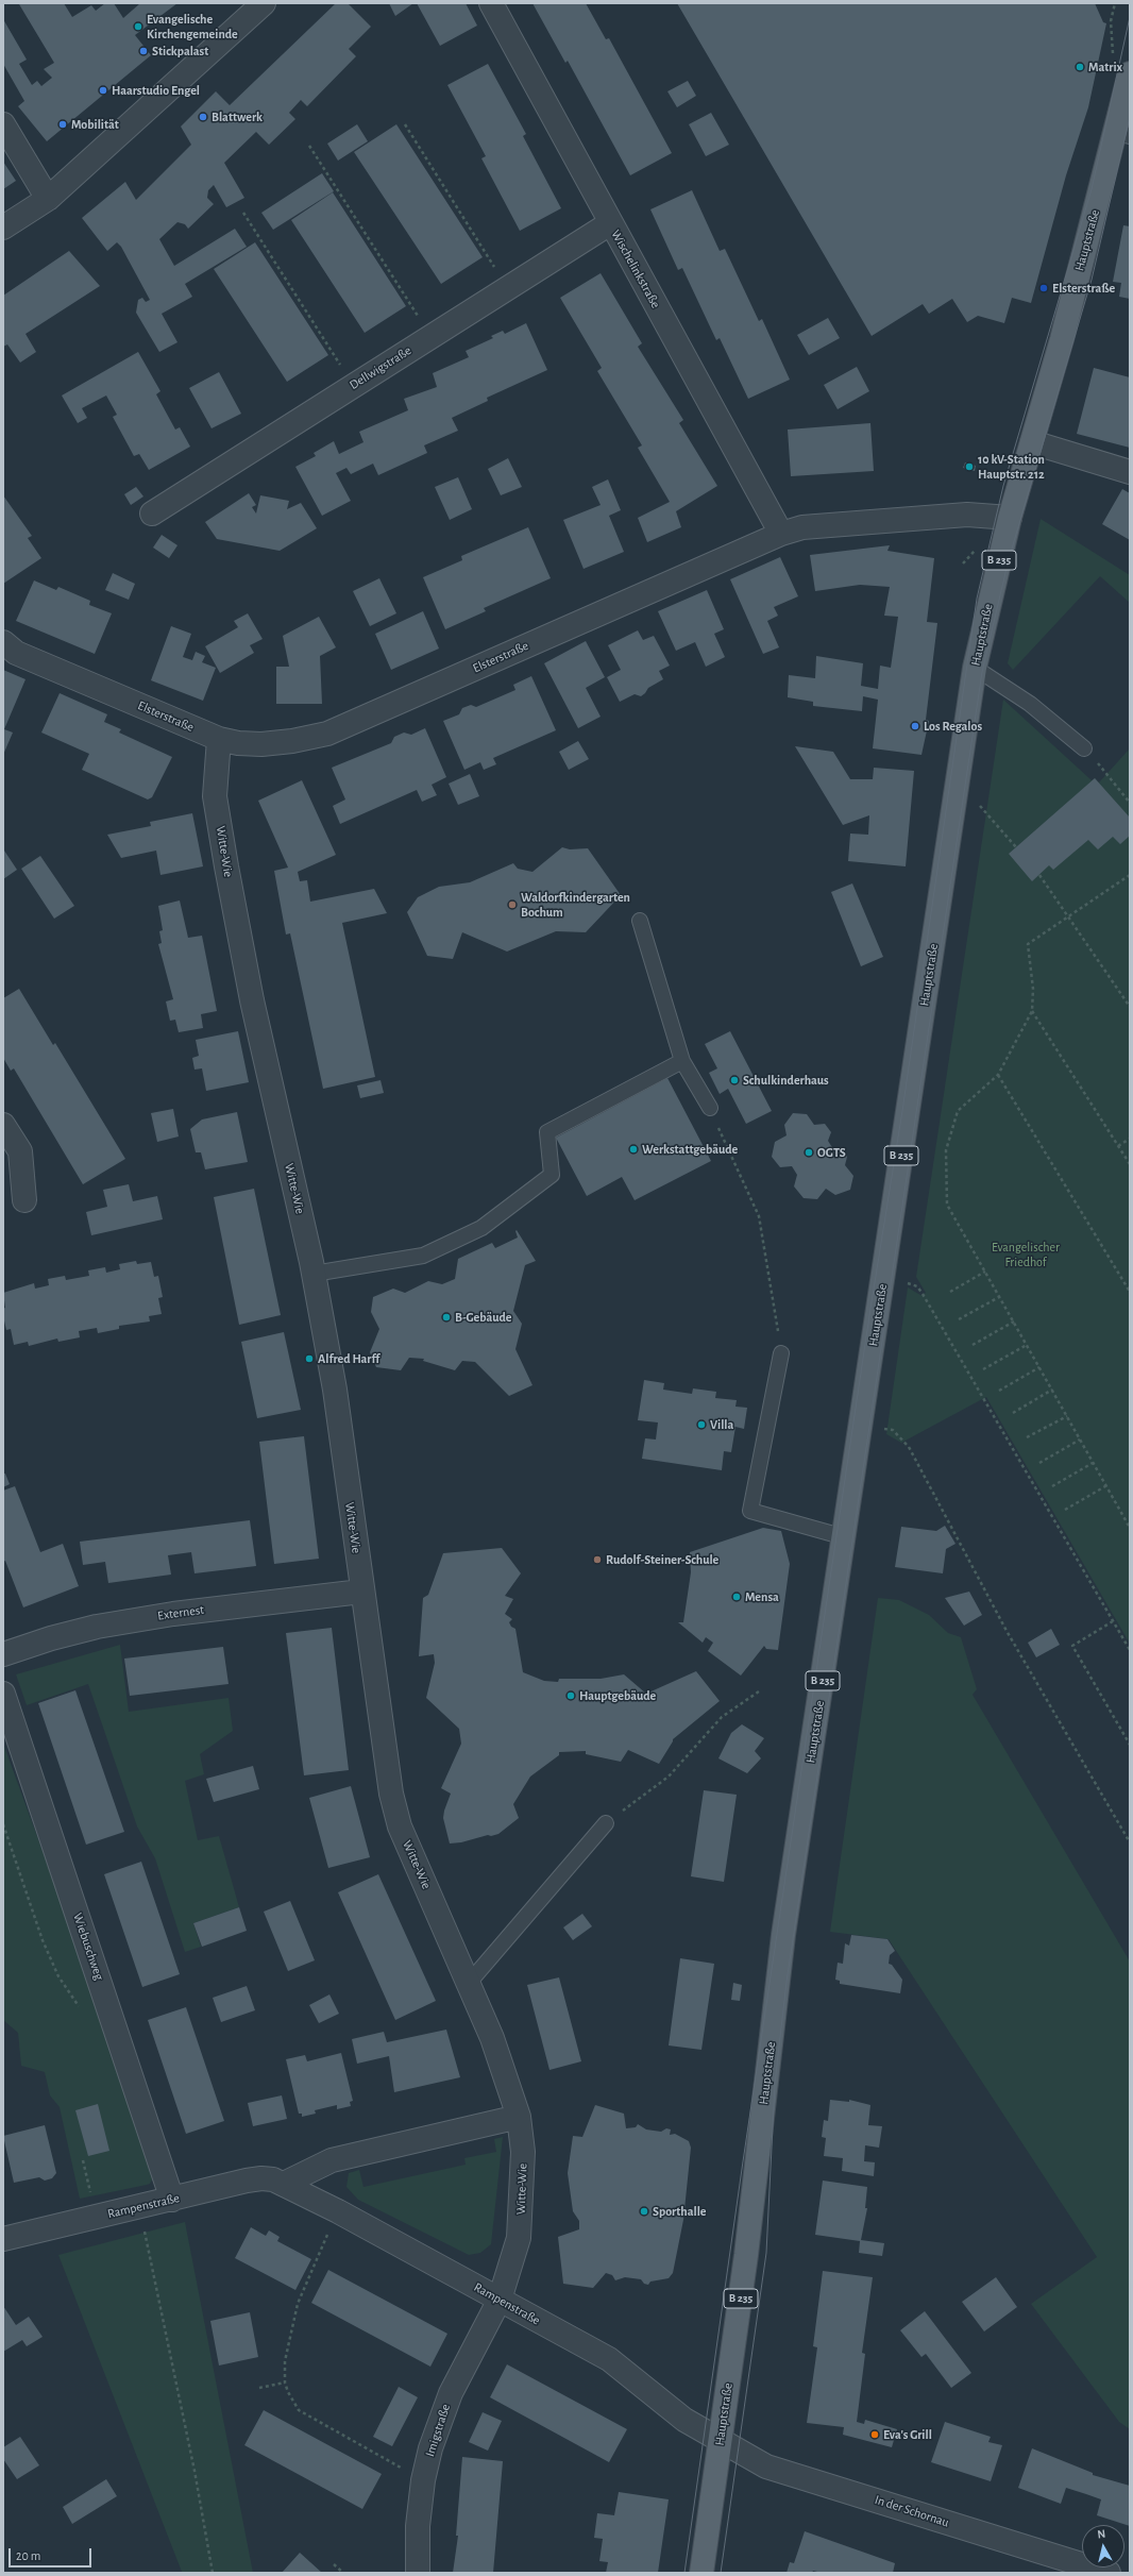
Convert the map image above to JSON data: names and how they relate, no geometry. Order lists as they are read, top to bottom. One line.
{"streets":{"main road":["Hauptstraße","B 235"],"street":["Wischelinkstraße","Dellwigstraße","Elsterstraße","Witte-Wie","Externest","Wiebuschweg","Rampenstraße","Imigstraße","In der Schornau"]},"crossings":[["Hauptstraße","Elsterstraße"],["Hauptstraße","Rampenstraße"],["Hauptstraße","In der Schornau"],["Wischelinkstraße","Dellwigstraße"],["Wischelinkstraße","Elsterstraße"],["Elsterstraße","Witte-Wie"],["Witte-Wie","Externest"],["Witte-Wie","Rampenstraße"],["Witte-Wie","Imigstraße"],["Wiebuschweg","Rampenstraße"],["Rampenstraße","Imigstraße"],["Rampenstraße","In der Schornau"]],"parks":["Evangelischer Friedhof"],"places":["Evangelische Kirchengemeinde","Stickpalast","Matrix","Haarstudio Engel","Blattwerk","Mobilität","Elsterstraße","10 kV-Station Hauptstr. 212","Los Regalos","Waldorfkindergarten Bochum","Schulkinderhaus","Werkstattgebäude","OGTS","B-Gebäude","Alfred Harff","Villa","Rudolf-Steiner-Schule","Mensa","Hauptgebäude","Sporthalle","Eva's Grill"],"scale_bar":"20 m","north":"top"}
